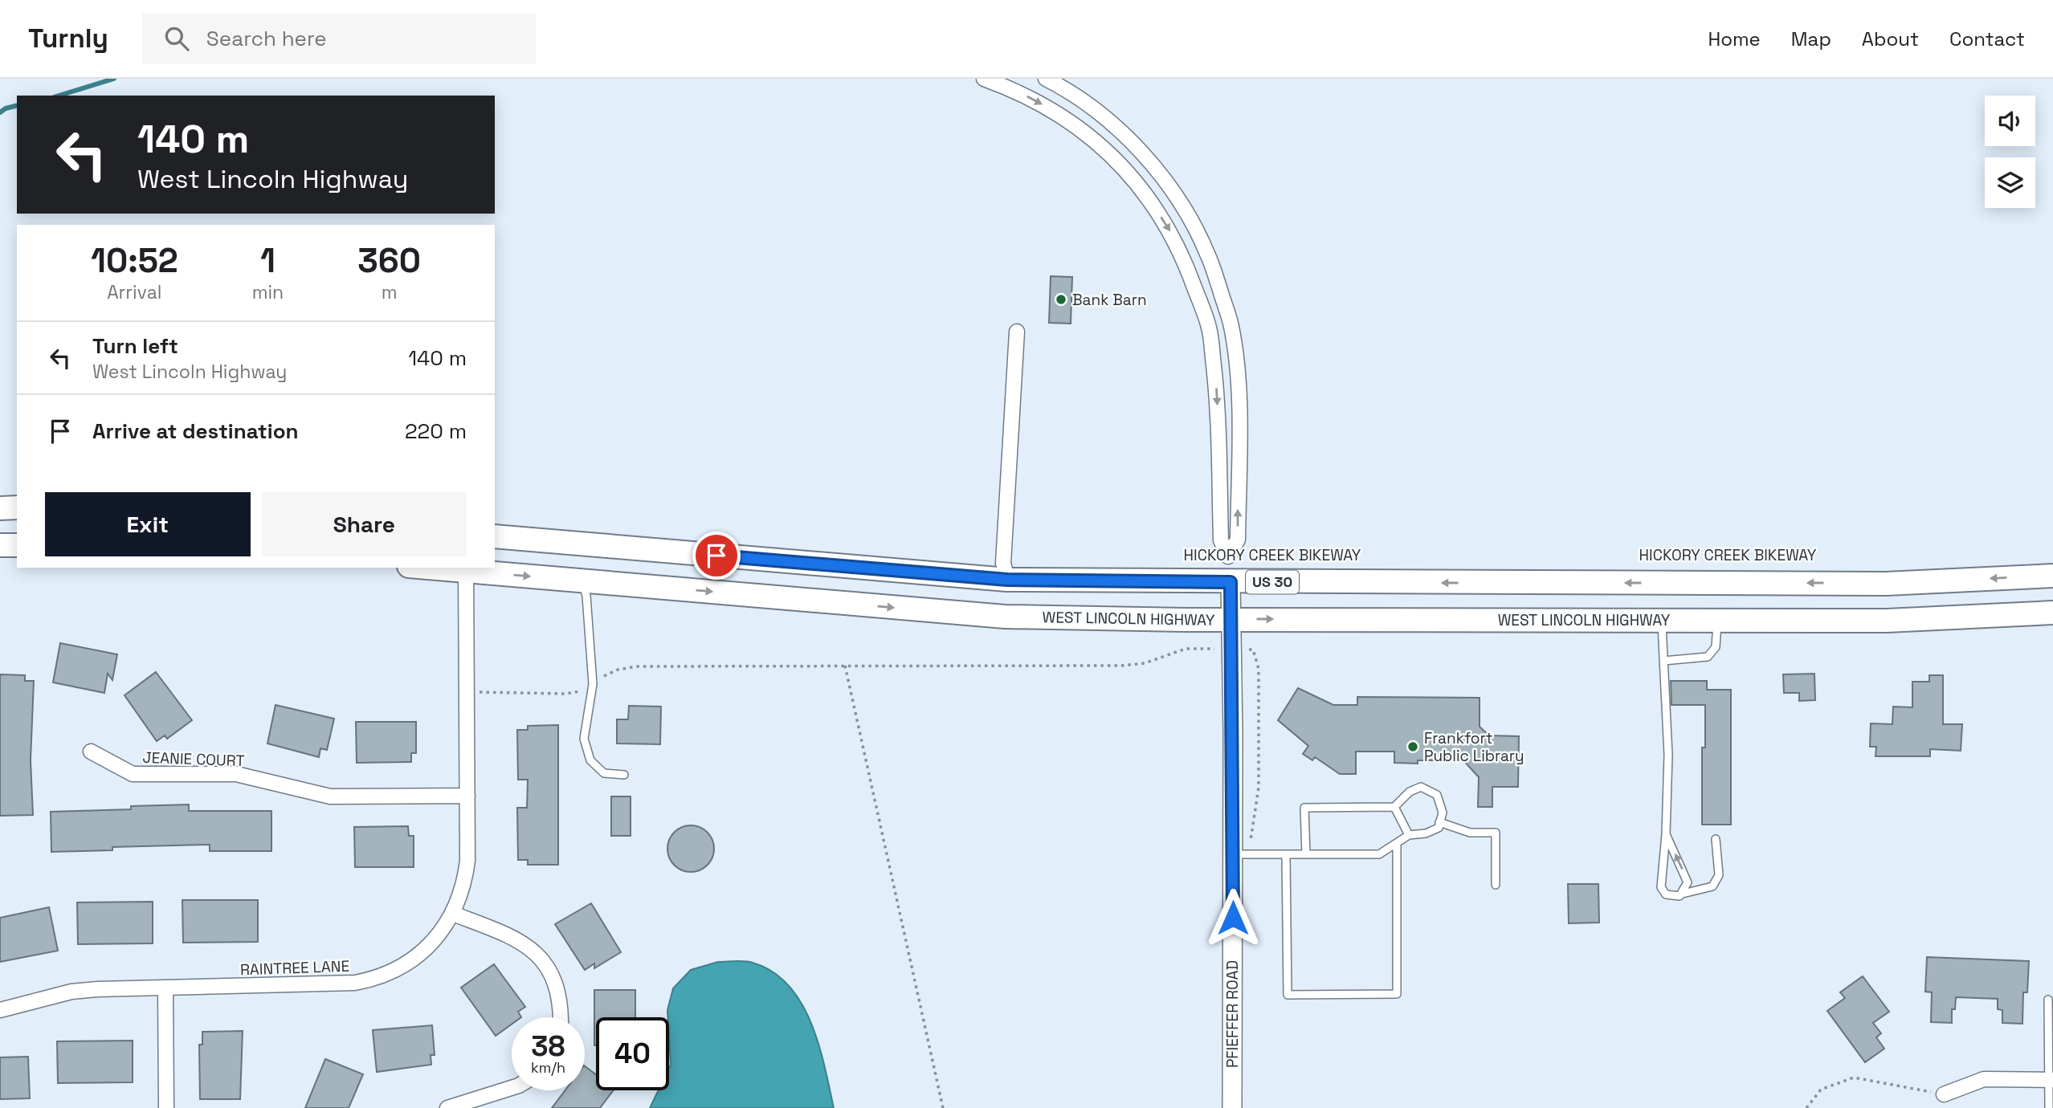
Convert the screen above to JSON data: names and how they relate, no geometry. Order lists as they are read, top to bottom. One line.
{"streets":{"main road":["US 30","WEST LINCOLN HIGHWAY"],"street":["JEANIE COURT","RAINTREE LANE","PFIEFFER ROAD"]},"crossings":[["US 30","PFIEFFER ROAD"],["WEST LINCOLN HIGHWAY","RAINTREE LANE"],["WEST LINCOLN HIGHWAY","PFIEFFER ROAD"],["JEANIE COURT","RAINTREE LANE"]],"places":["Bank Barn","Frankfort Public Library"],"page":{"header":"Turnly","search":"Search here","nav":["Home","Map","About","Contact"],"turn":["140 m","West Lincoln Highway"],"eta":["10:52","Arrival","1","min","360","m"],"list":[{"name":"Turn left","note":"West Lincoln Highway","value":"140 m"},{"name":"Arrive at destination","value":"220 m"}],"buttons":["Exit","Share"],"speed":"38 km/h","limit":"40"}}
